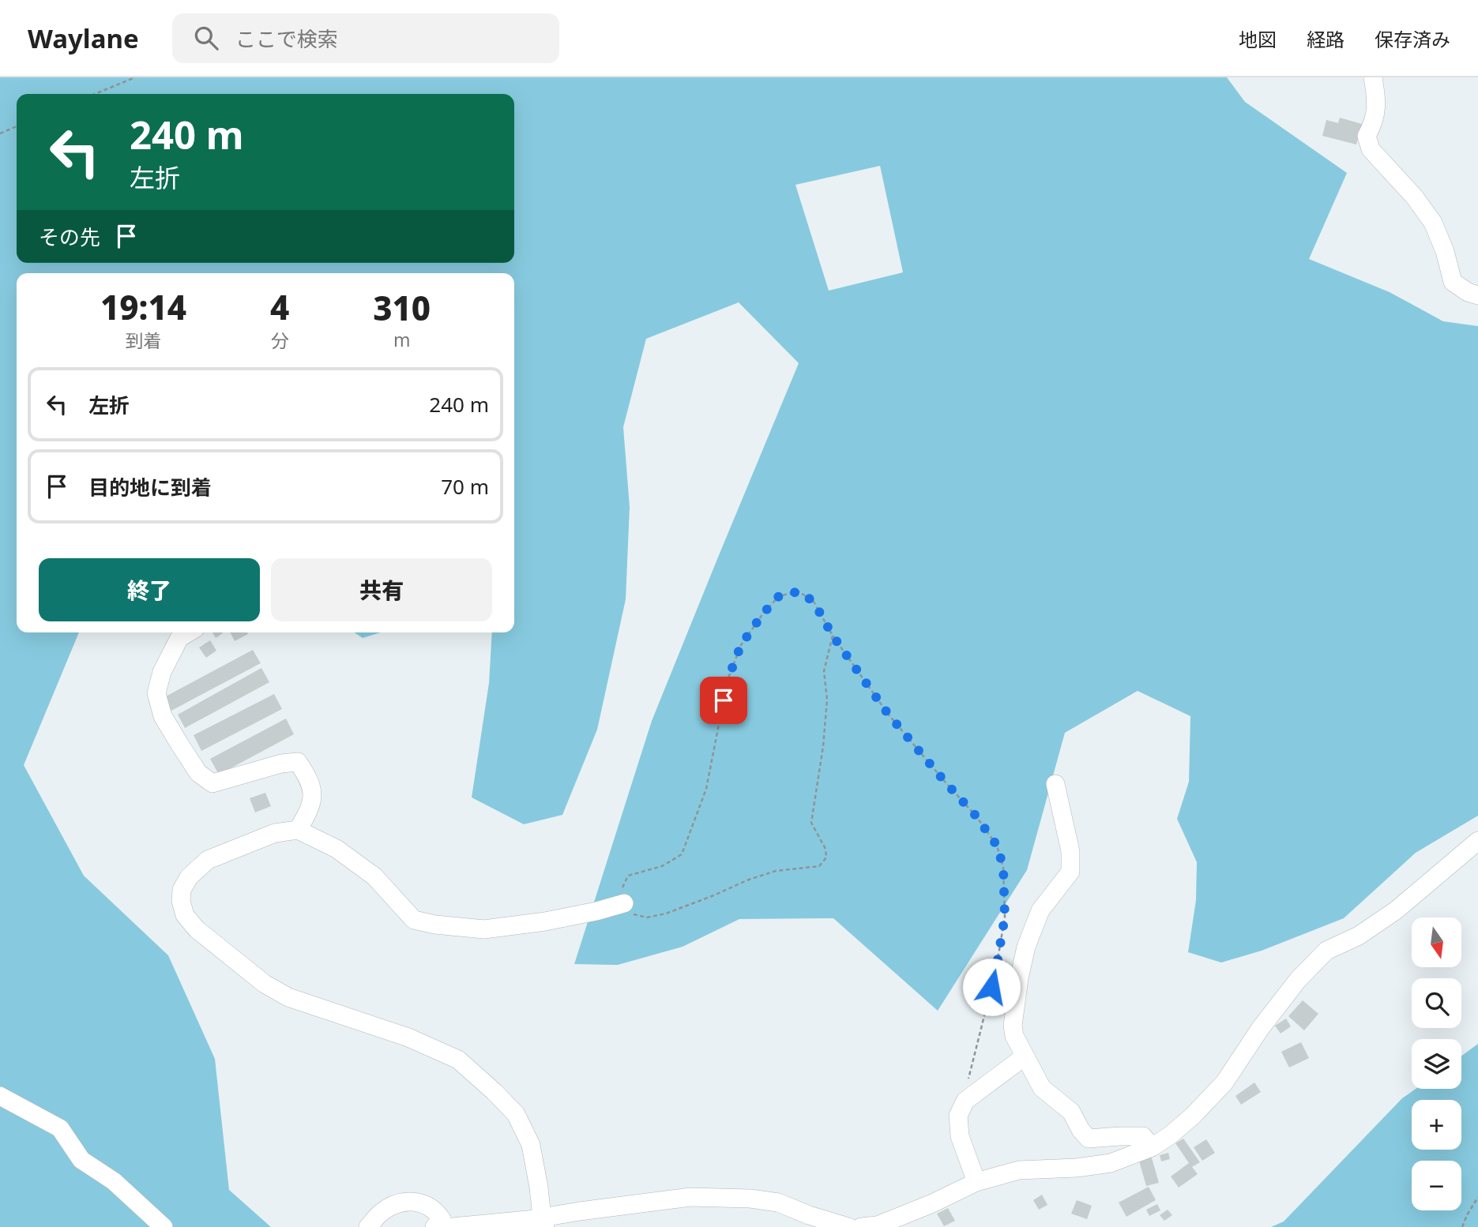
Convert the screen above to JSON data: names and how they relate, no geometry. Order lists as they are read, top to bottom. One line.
{"north":"bottom","page":{"header":"Waylane","search":"ここで検索","nav":["地図","経路","保存済み"],"turn":["240 m","左折"],"then":"その先","eta":["19:14","到着","4","分","310","m"],"list":[{"name":"左折","value":"240 m"},{"name":"目的地に到着","value":"70 m"}],"buttons":["終了","共有"],"map_buttons":["+","−"]}}
